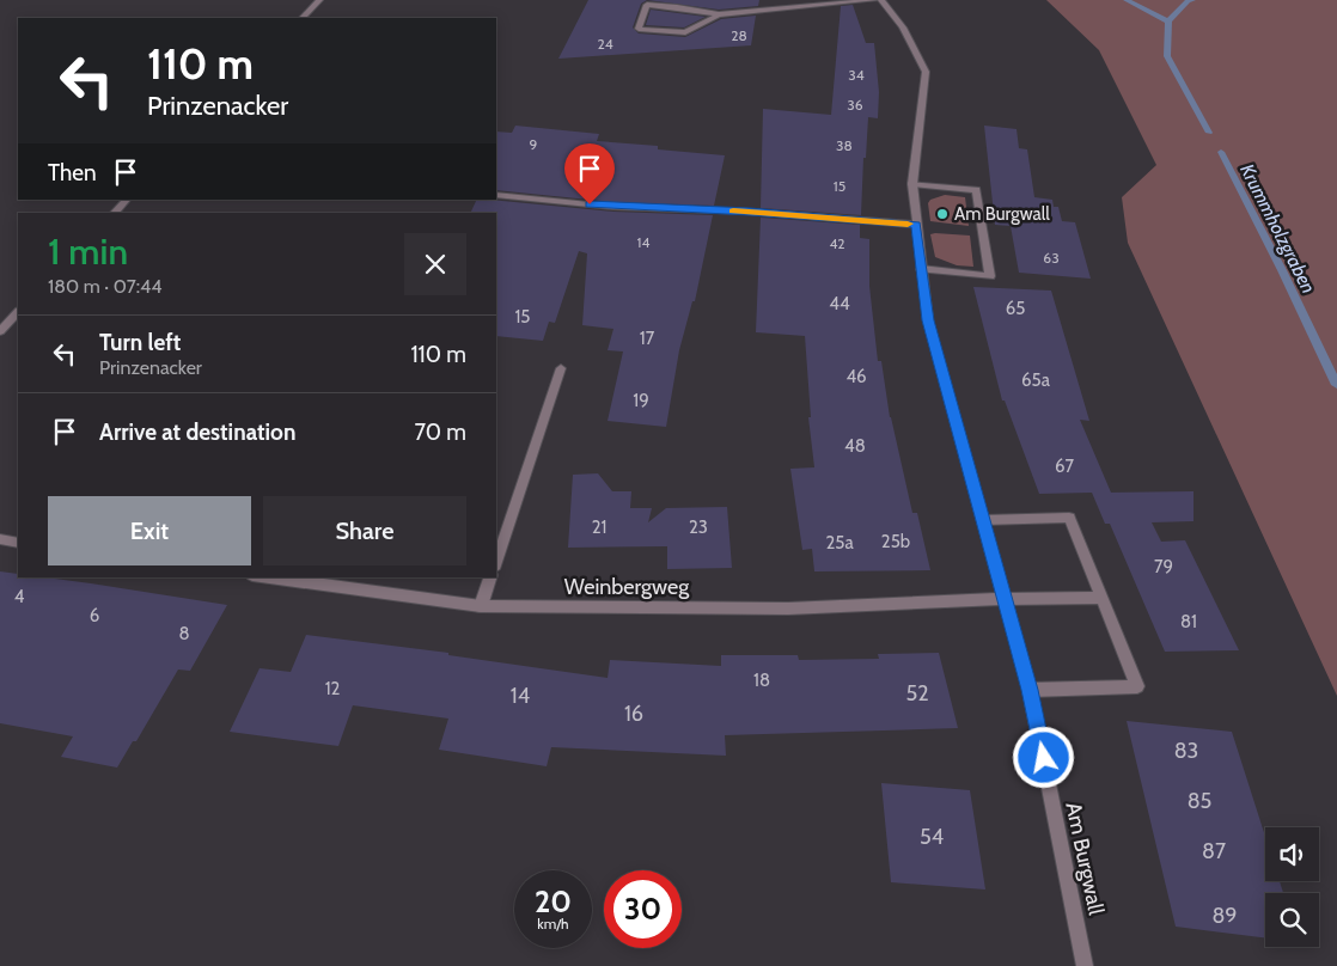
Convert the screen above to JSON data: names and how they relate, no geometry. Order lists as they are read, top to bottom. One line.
{"streets":{"street":["Weinbergweg","Am Burgwall"]},"crossings":[["Weinbergweg","Am Burgwall"]],"water":["Krummholzgraben"],"places":["Am Burgwall"],"house_numbers":["28","24","34","36","9","38","15","14","42","63","44","65","15","17","46","65a","19","48","67","21","23","25b","25a","79","4","6","81","8","18","12","52","14","16","83","85","54","87","89"],"page":{"turn":["110 m","Prinzenacker"],"then":"Then","heading":["1 min","180 m · 07:44"],"list":[{"name":"Turn left","note":"Prinzenacker","value":"110 m"},{"name":"Arrive at destination","value":"70 m"}],"buttons":["Exit","Share"],"speed":"20 km/h","limit":"30"}}
